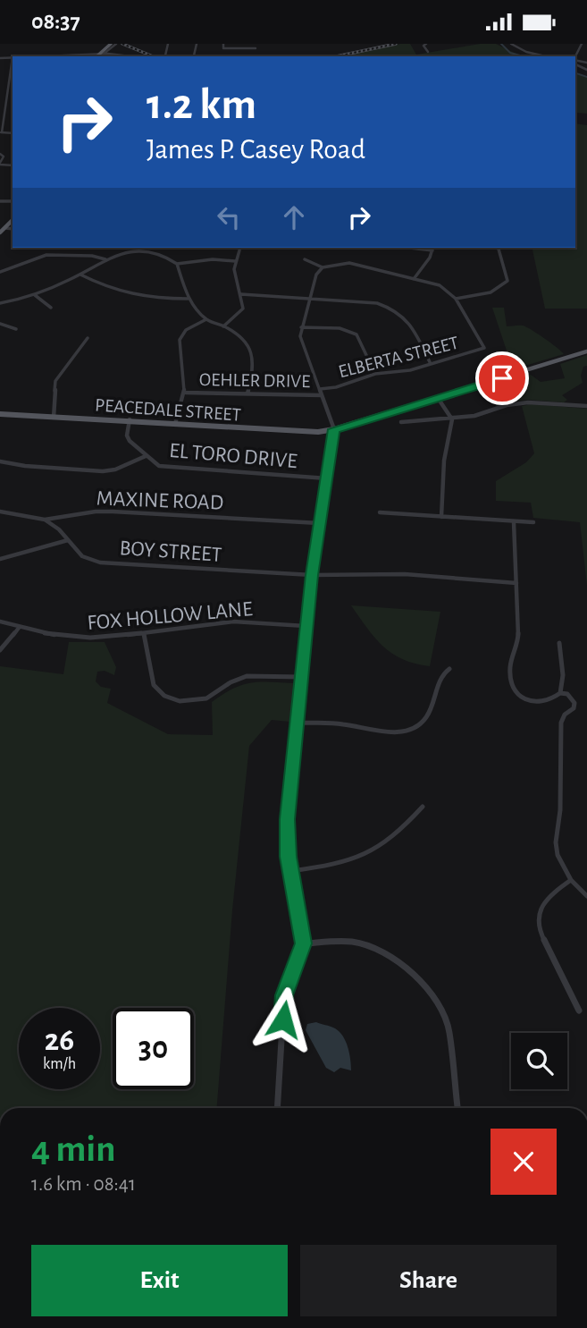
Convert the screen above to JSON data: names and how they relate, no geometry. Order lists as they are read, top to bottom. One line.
{"streets":{"main road":["PEACEDALE STREET"],"street":["ELBERTA STREET","OEHLER DRIVE","EL TORO DRIVE","MAXINE ROAD","BOY STREET","FOX HOLLOW LANE"]},"crossings":[["PEACEDALE STREET","EL TORO DRIVE"],["MAXINE ROAD","BOY STREET"]],"page":{"status":"08:37","turn":["1.2 km","James P. Casey Road"],"speed":"26 km/h","limit":"30","heading":["4 min","1.6 km · 08:41"],"buttons":["Exit","Share"]}}
